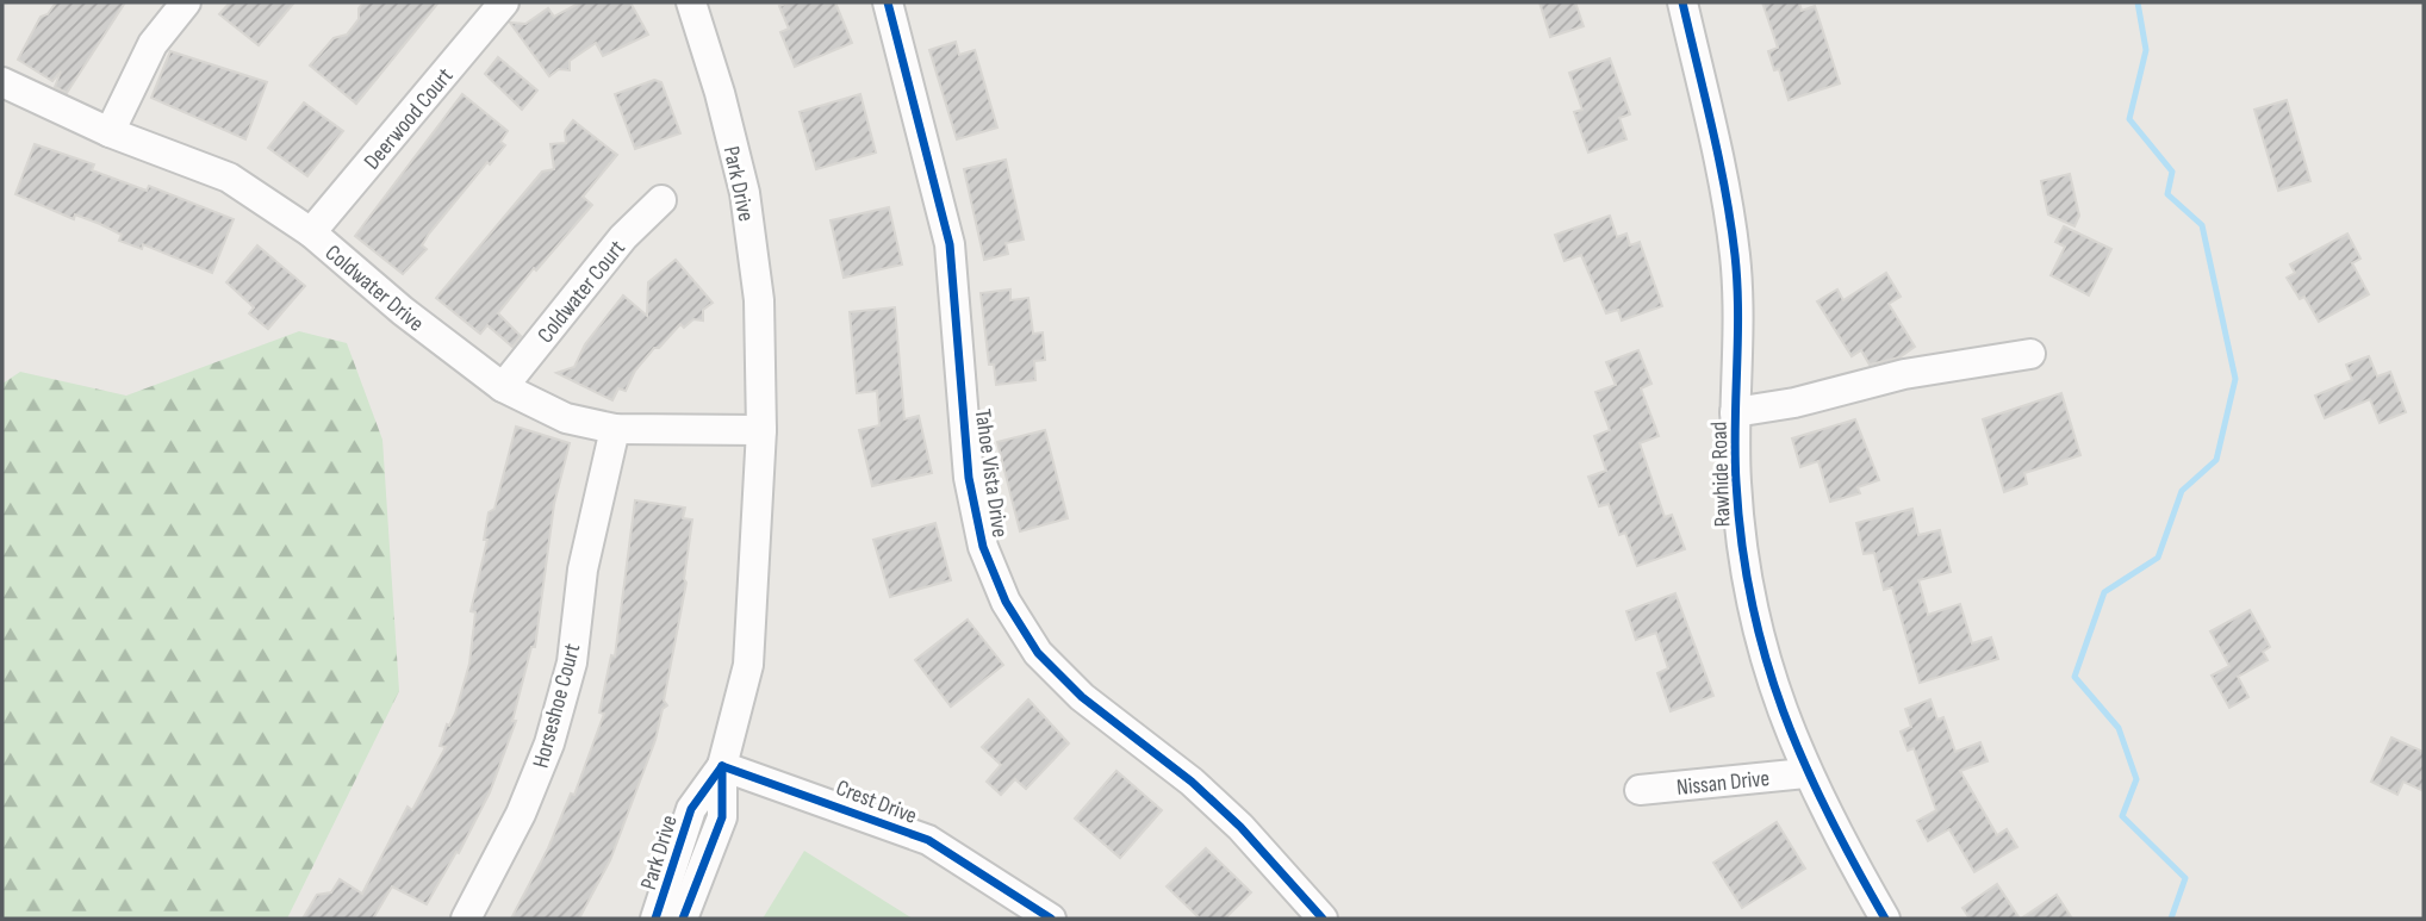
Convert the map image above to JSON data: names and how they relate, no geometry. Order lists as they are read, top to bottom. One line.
{"streets":{"street":["Deerwood Court","Park Drive","Coldwater Drive","Coldwater Court","Tahoe Vista Drive","Rawhide Road","Horseshoe Court","Nissan Drive","Crest Drive"]},"crossings":[["Deerwood Court","Coldwater Drive"],["Park Drive","Coldwater Drive"],["Park Drive","Crest Drive"],["Coldwater Drive","Coldwater Court"],["Coldwater Drive","Horseshoe Court"],["Rawhide Road","Nissan Drive"]]}
